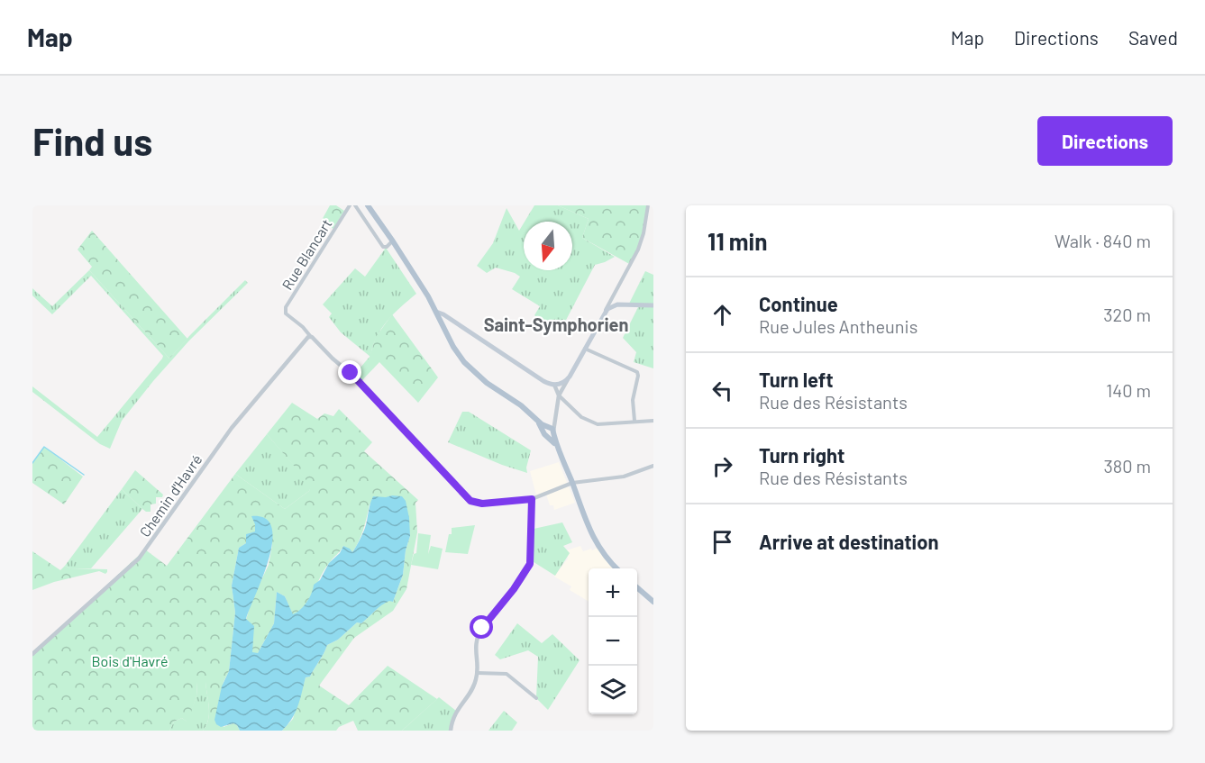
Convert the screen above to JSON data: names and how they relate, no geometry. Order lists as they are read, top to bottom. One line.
{"streets":{"street":["Rue Blancart","Chemin d'Havré"]},"crossings":[["Rue Blancart","Chemin d'Havré"]],"districts":["Saint-Symphorien"],"parks":["Bois d'Havré"],"north":"bottom","page":{"header":"Map","nav":["Map","Directions","Saved"],"buttons":"Directions","title":"Find us","heading":["11 min","Walk · 840 m"],"list":[["Continue","Rue Jules Antheunis","320 m"],["Turn left","Rue des Résistants","140 m"],["Turn right","Rue des Résistants","380 m"],"Arrive at destination"],"map_buttons":["+","−"]}}
